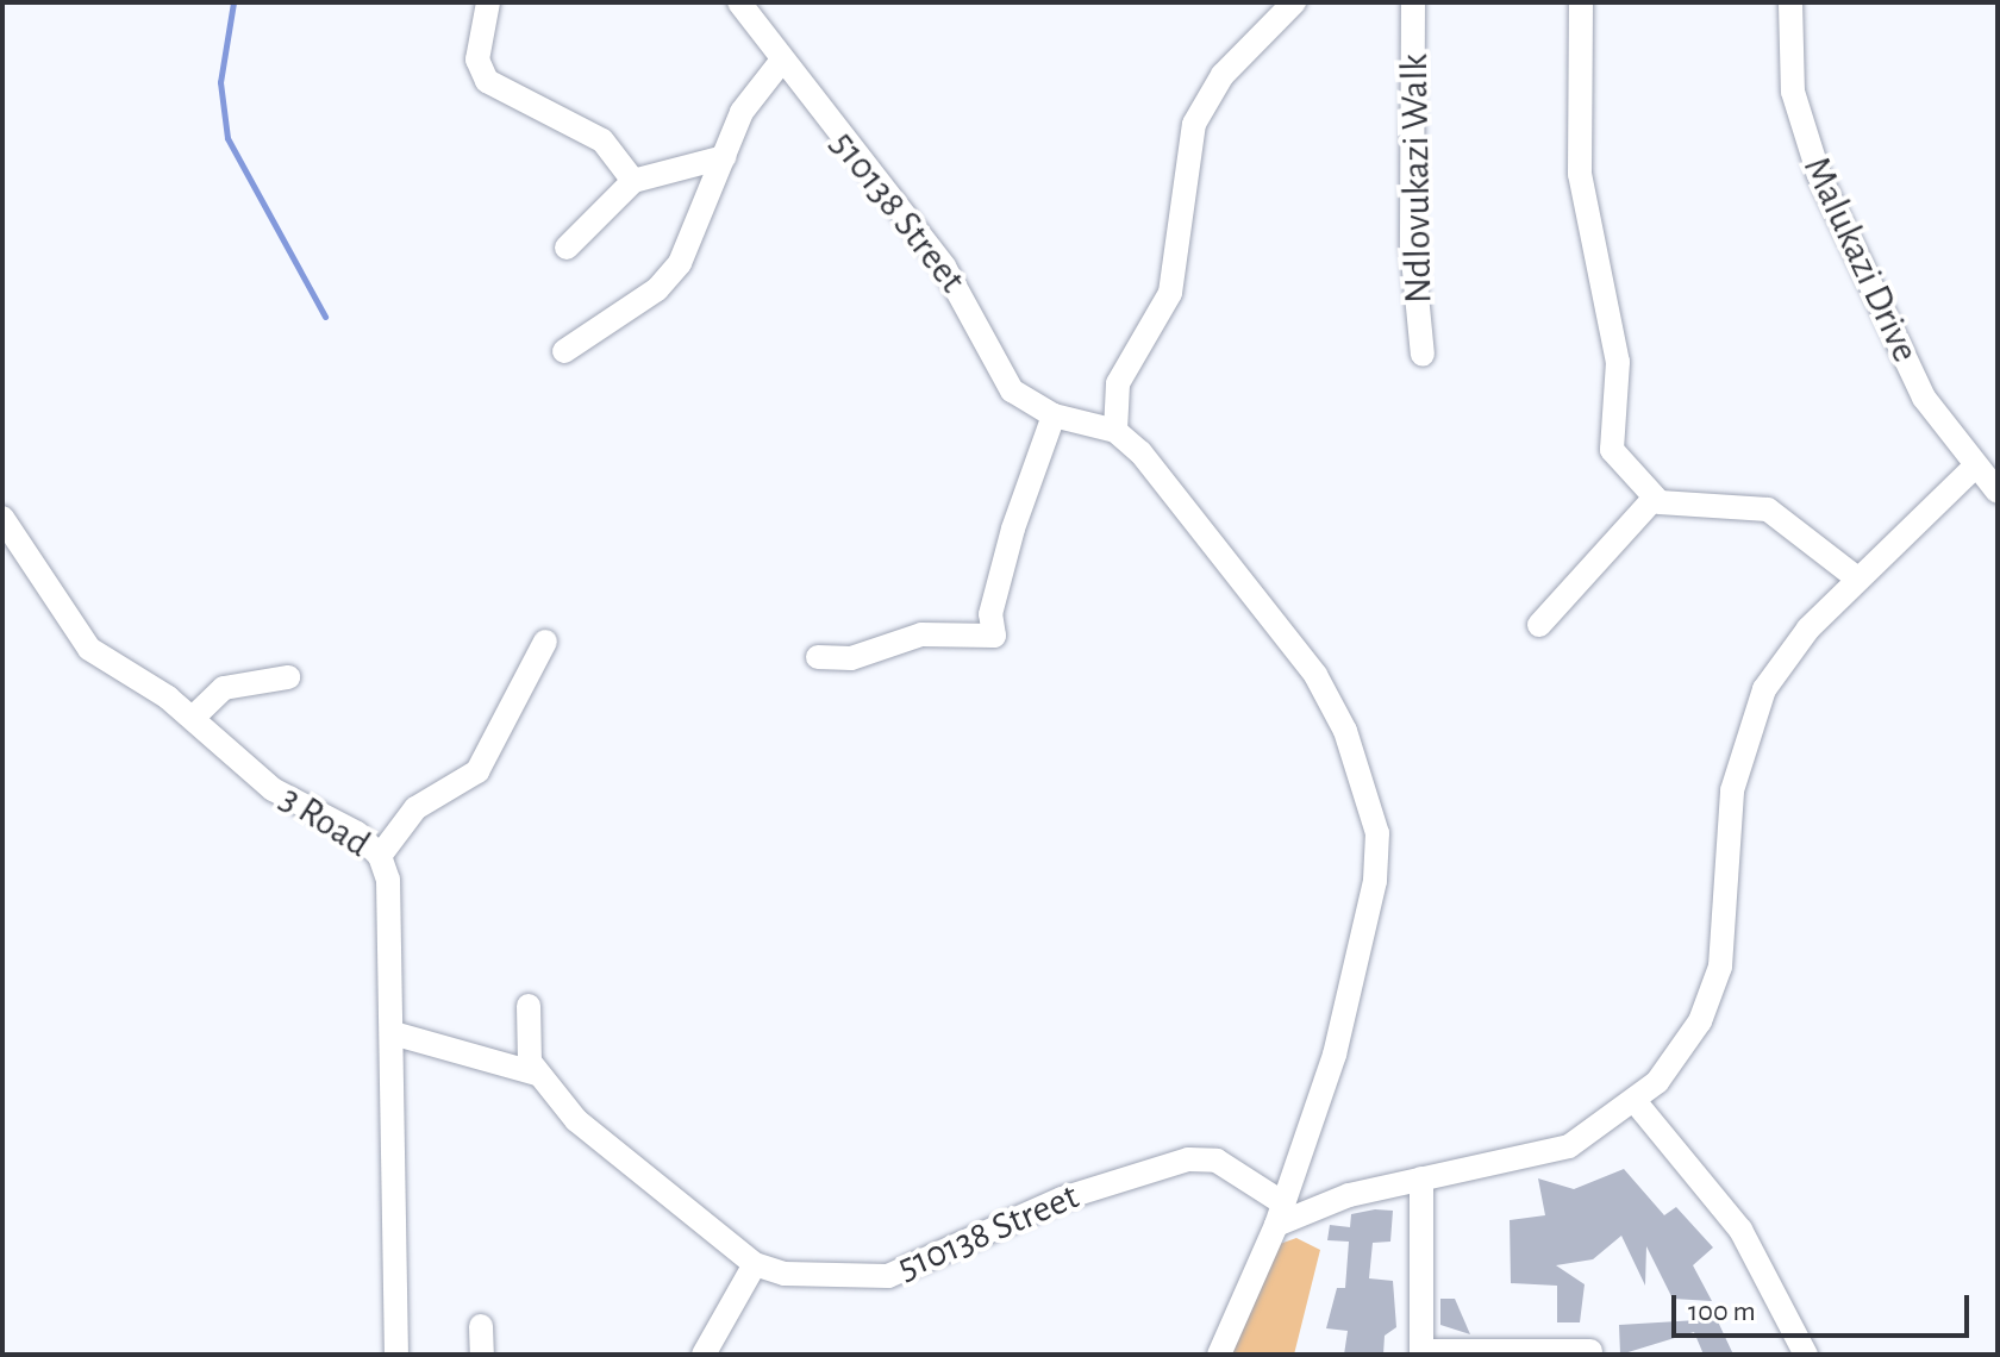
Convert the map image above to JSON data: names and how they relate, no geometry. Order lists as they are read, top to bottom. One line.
{"streets":{"street":["Ndlovukazi Walk","510138 Street","Malukazi Drive","3 Road"]},"scale_bar":"100 m"}
